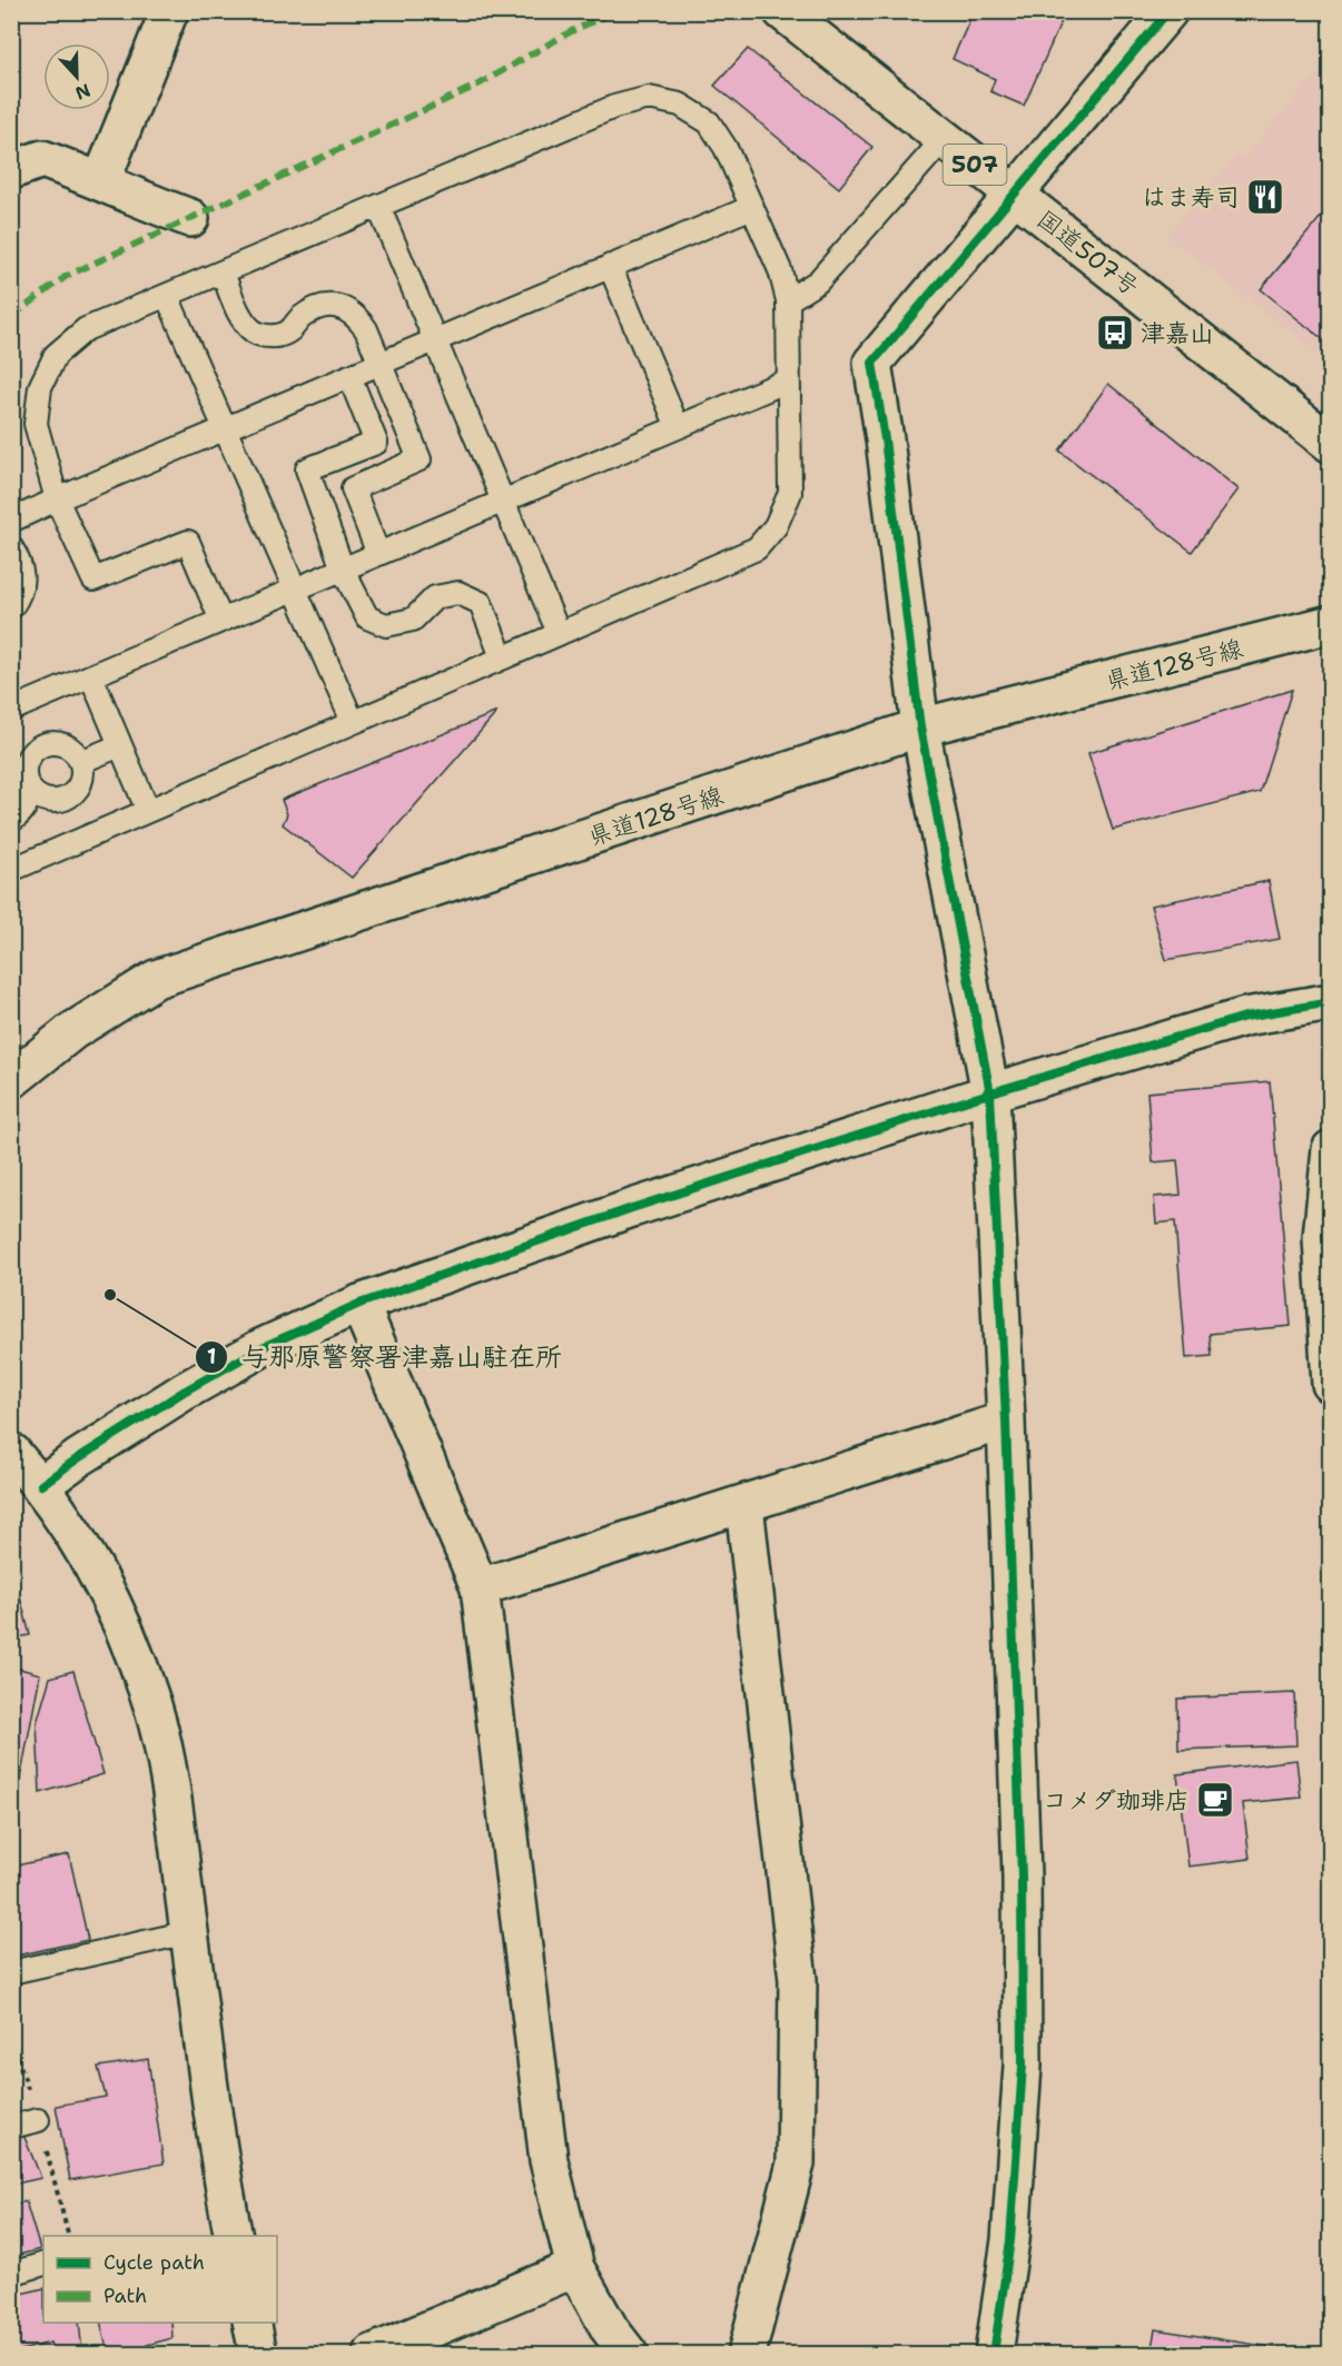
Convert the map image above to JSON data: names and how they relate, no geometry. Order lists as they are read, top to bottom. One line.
{"streets":{"main road":["507","国道507号","県道128号線"]},"places":{"restaurant":["はま寿司"],"bus stop":["津嘉山"],"other":["与那原警察署津嘉山駐在所"],"cafe":["コメダ珈琲店"]},"legend":["Cycle path","Path"],"north":"bottom"}
